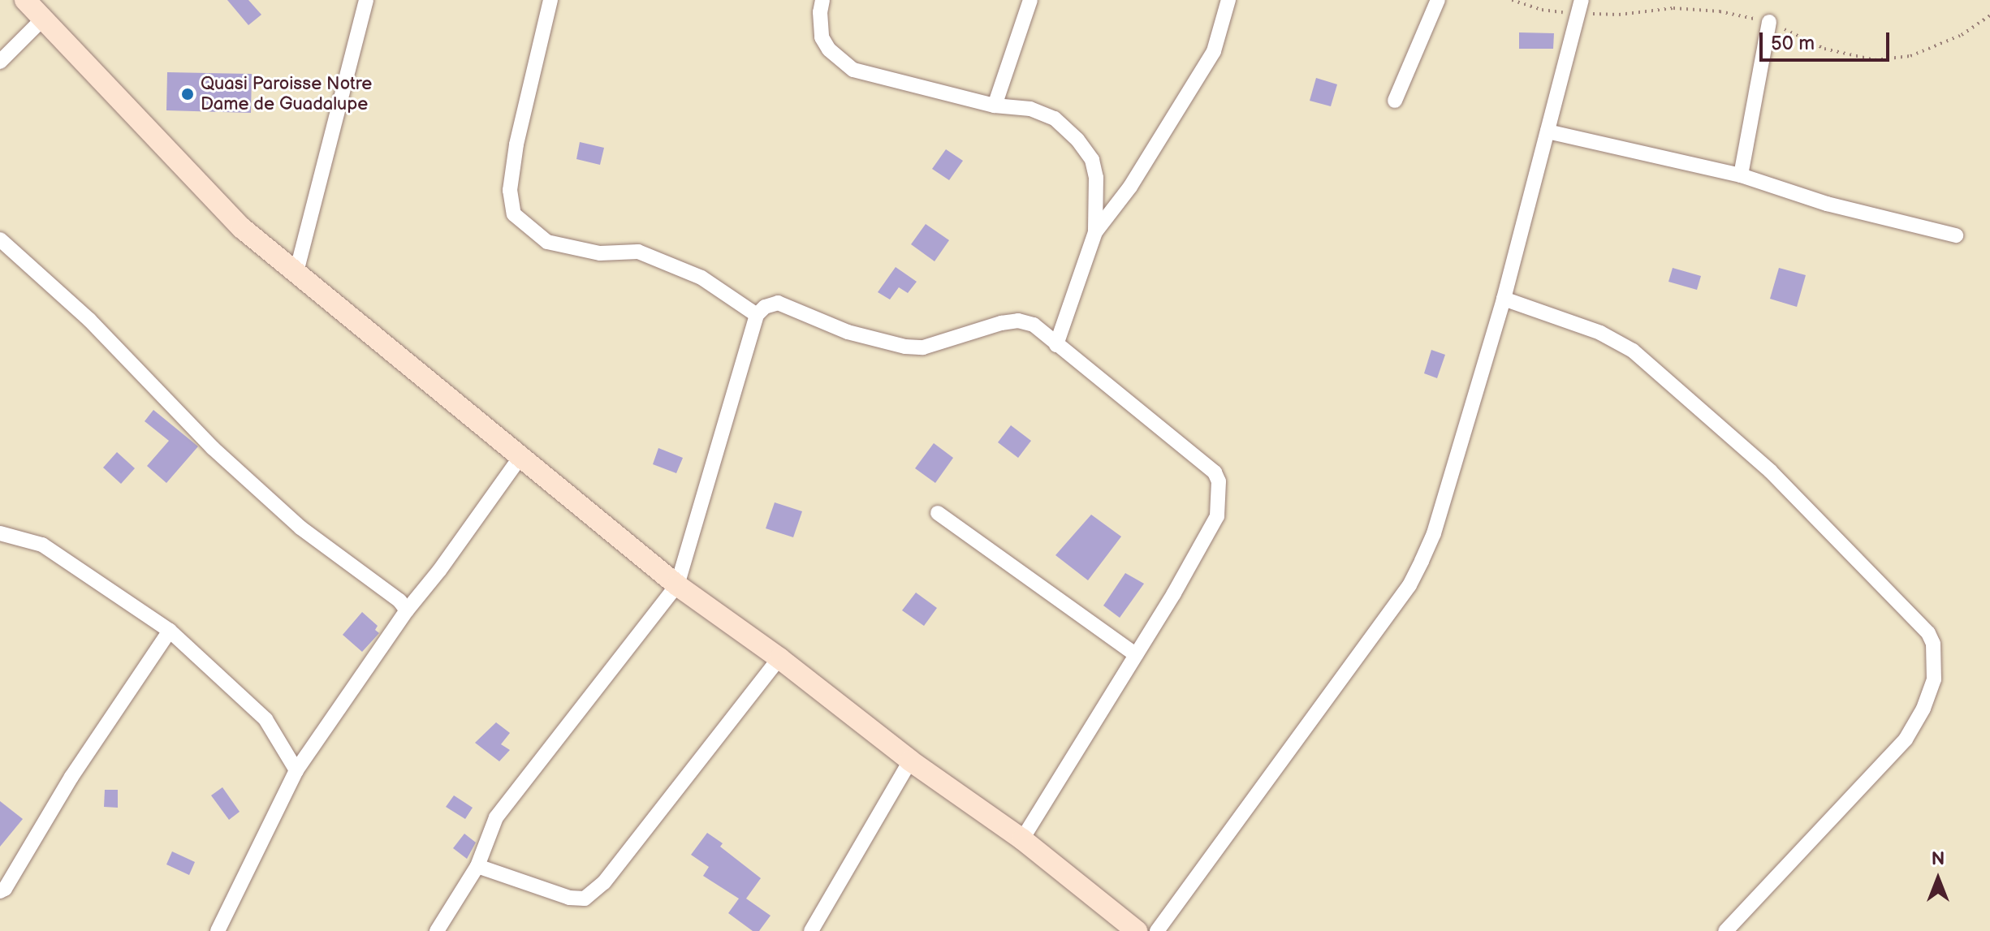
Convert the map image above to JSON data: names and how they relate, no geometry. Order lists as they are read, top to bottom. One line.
{"places":["Quasi Paroisse Notre Dame de Guadalupe"],"scale_bar":"50 m","north":"top"}
